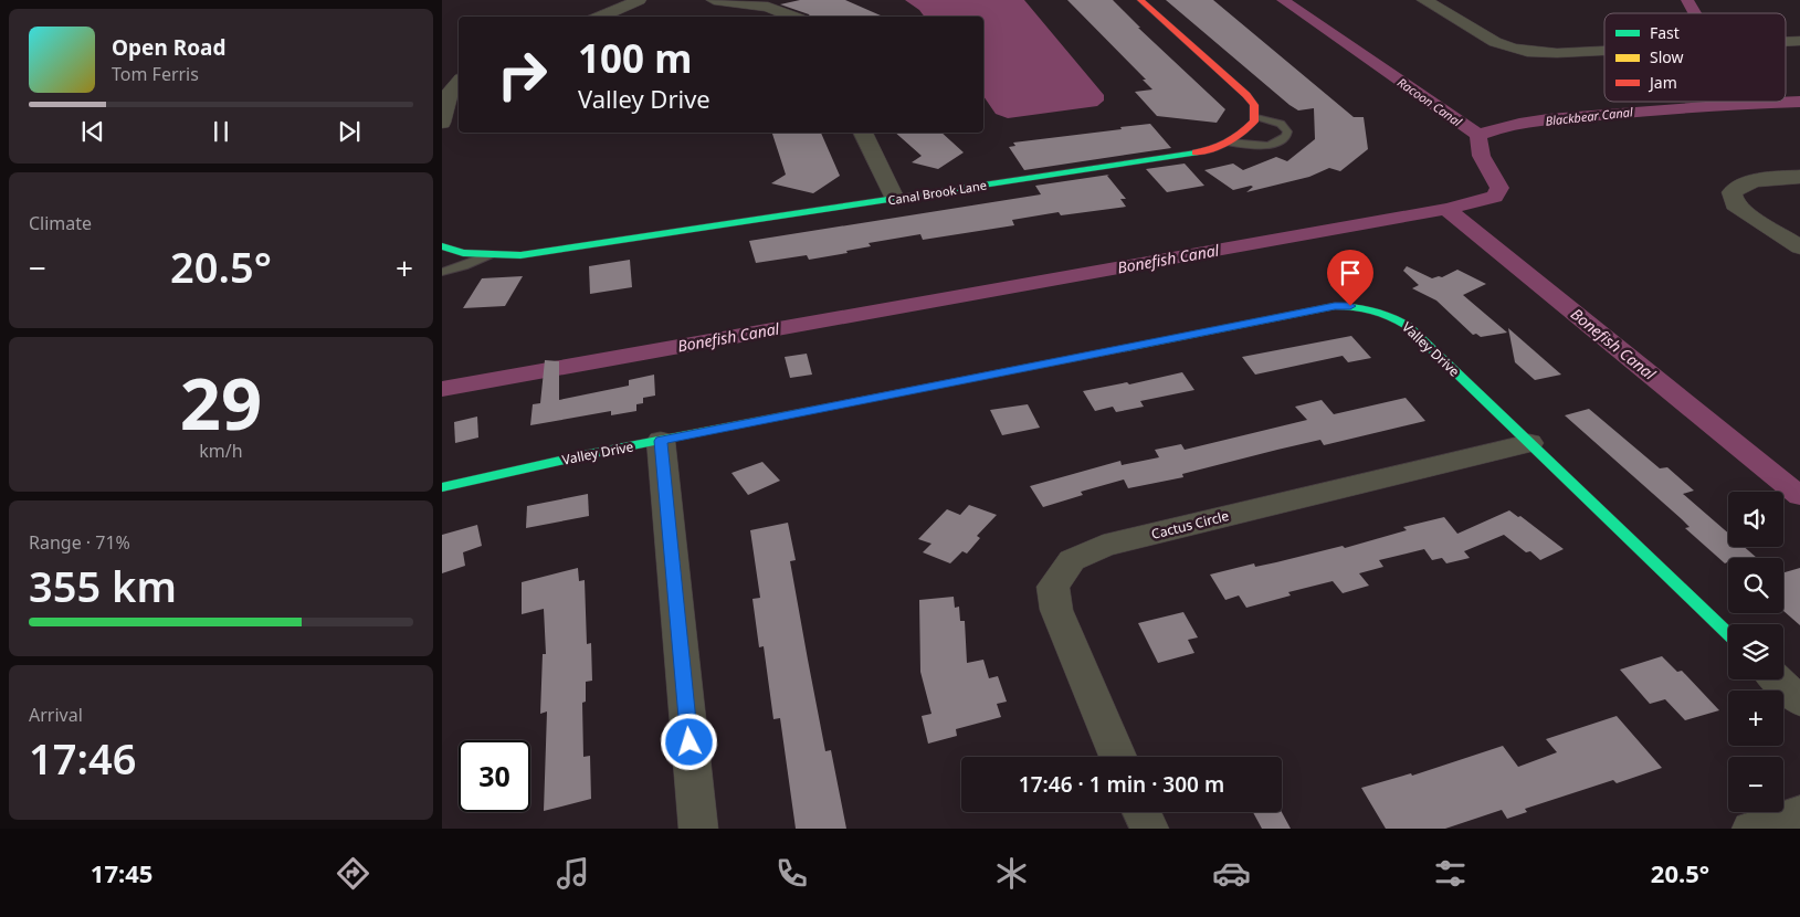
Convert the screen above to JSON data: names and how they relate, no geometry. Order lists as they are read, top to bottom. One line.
{"streets":{"street":["Canal Brook Lane","Valley Drive","Cactus Circle"]},"crossings":[["Valley Drive","Cactus Circle"]],"water":["Racoon Canal","Blackbear Canal","Bonefish Canal"],"legend":["Fast","Slow","Jam"],"page":{"turn":["100 m","Valley Drive"],"song":["Open Road","Tom Ferris"],"tile":["Climate",["29","km/h"],["Range · 71%","355 km"],["Arrival","17:46"]],"heat":["−","20.5°","+"],"map_buttons":["+","−"],"limit":"30","trip":"17:46 · 1 min · 300 m","tabs":["17:45","20.5°"]}}
